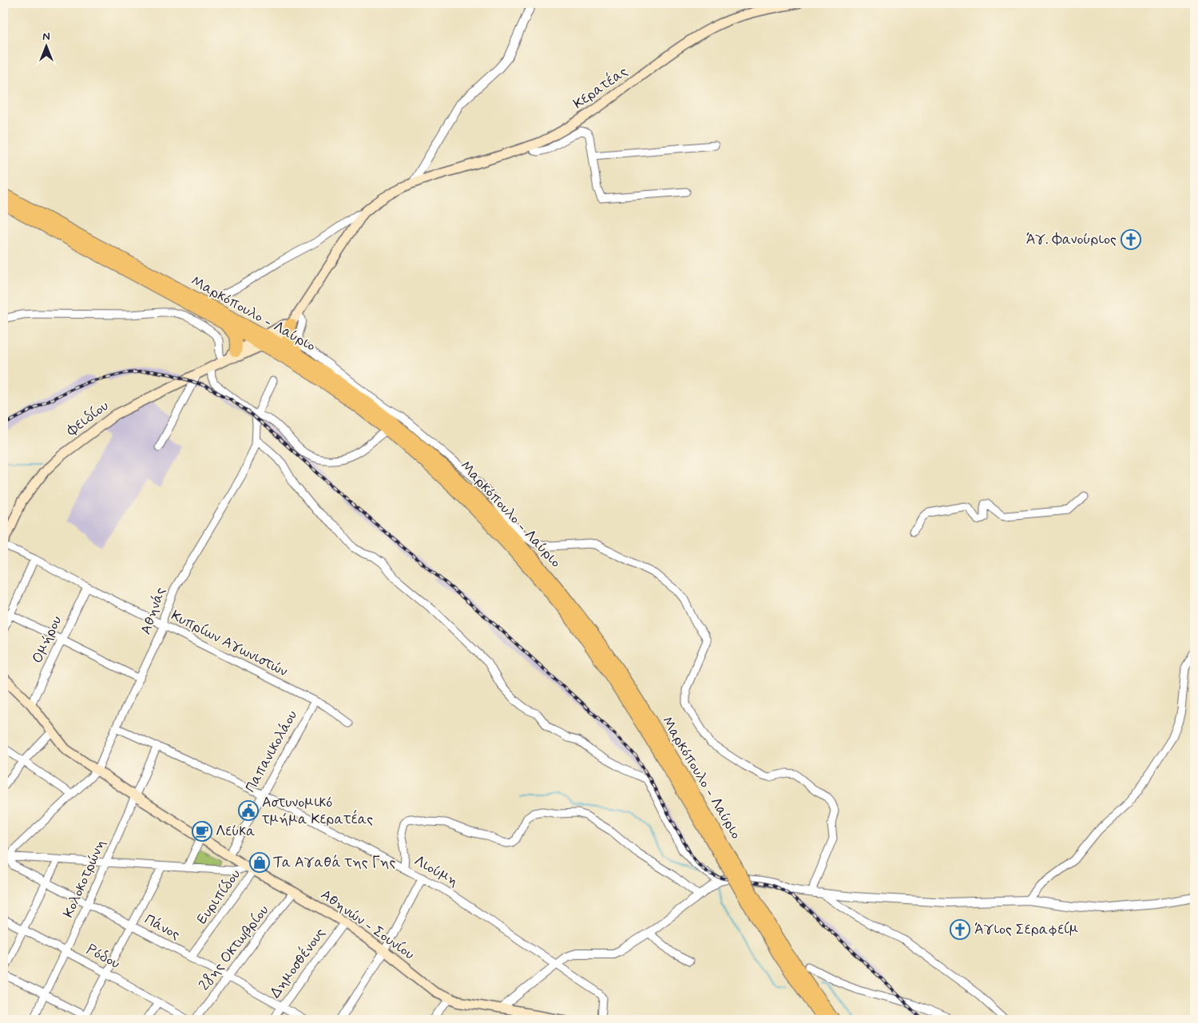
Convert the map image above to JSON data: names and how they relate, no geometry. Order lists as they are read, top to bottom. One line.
{"streets":{"highway":["Μαρκόπουλο - Λαύριο"],"main road":["Κερατέας","Φειδίου","Αθηνών - Σουνίου"],"street":["Αθηνάς","Ομήρου","Κυπρίων Αγωνιστών","Παπανικολάου","Λιούμη","Κολοκοτρώνη","Ευριπίδου","Πάνος","28ης Οκτωβρίου","Ρόδου","Δημοσθένους"]},"crossings":[["Φειδίου","Κυπρίων Αγωνιστών"],["Αθηνάς","Κυπρίων Αγωνιστών"],["Αθηνάς","Λιούμη"],["Αθηνάς","Αθηνών - Σουνίου"],["Αθηνάς","Πάνος"],["Ομήρου","Κυπρίων Αγωνιστών"],["Ομήρου","Αθηνών - Σουνίου"],["Κυπρίων Αγωνιστών","Παπανικολάου"],["Παπανικολάου","Λιούμη"],["Παπανικολάου","Αθηνών - Σουνίου"],["Λιούμη","Κολοκοτρώνη"],["Κολοκοτρώνη","Αθηνών - Σουνίου"],["Κολοκοτρώνη","Πάνος"],["Κολοκοτρώνη","Ρόδου"],["Ευριπίδου","Αθηνών - Σουνίου"],["Ευριπίδου","Πάνος"],["Αθηνών - Σουνίου","28ης Οκτωβρίου"],["Αθηνών - Σουνίου","Δημοσθένους"],["Πάνος","28ης Οκτωβρίου"],["Πάνος","Δημοσθένους"]],"places":{"church":["Άγ. Φανούριος","Άγιος Σεραφείμ"],"public building":["Αστυνομικό τμήμα Κερατέας"],"cafe":["Λεύκα"],"shop":["Τα Αγαθά της Γης"]},"north":"top"}
